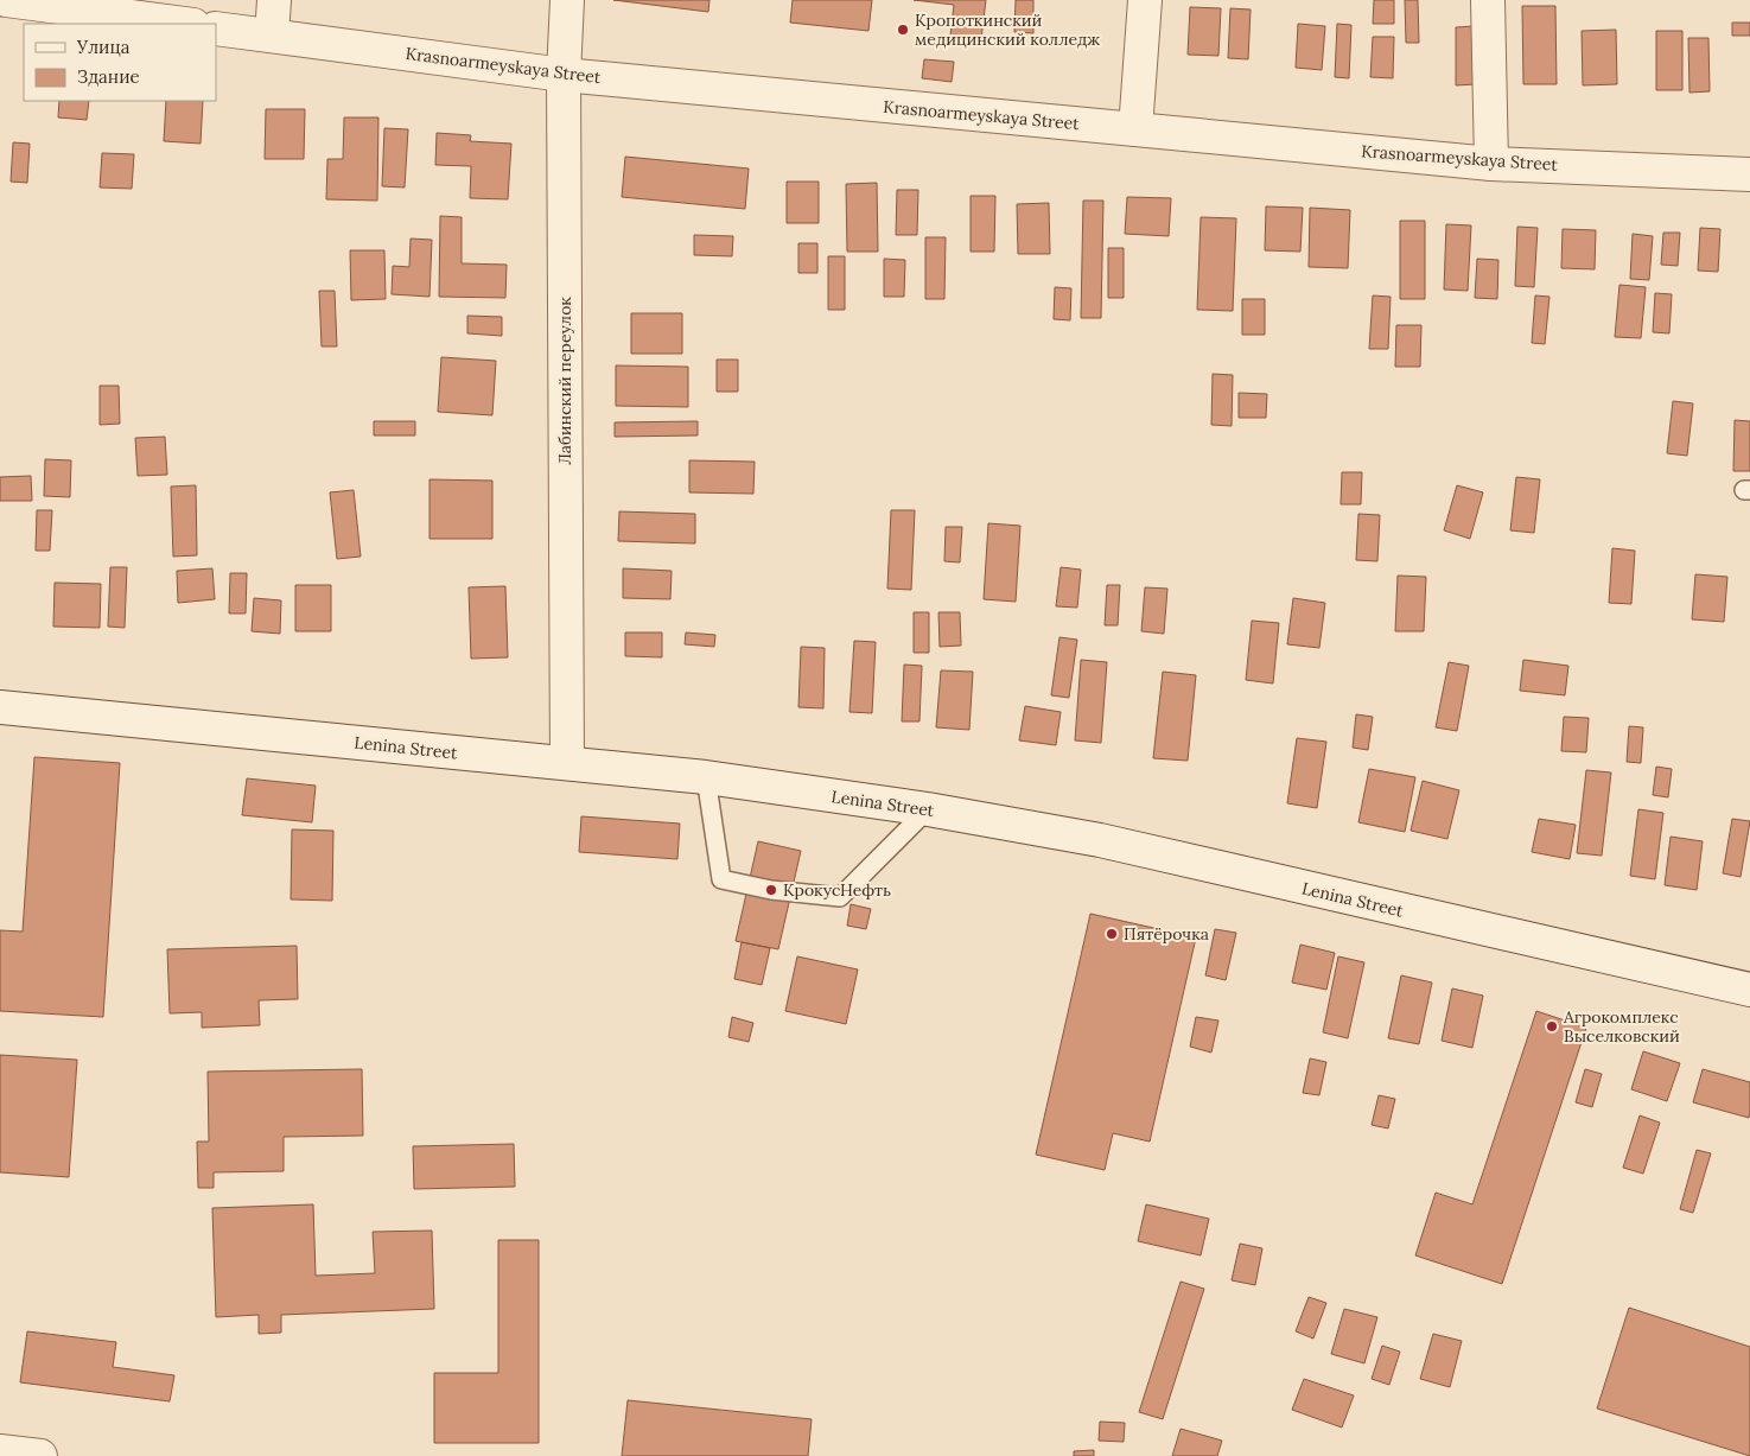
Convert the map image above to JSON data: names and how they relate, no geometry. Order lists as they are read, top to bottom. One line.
{"streets":{"street":["Krasnoarmeyskaya Street","Лабинский переулок","Lenina Street"]},"crossings":[["Krasnoarmeyskaya Street","Лабинский переулок"],["Лабинский переулок","Lenina Street"]],"places":["Кропоткинский медицинский колледж","КрокусНефть","Пятёрочка","Агрокомплекс Выселковский"],"legend":["Улица","Здание"]}
